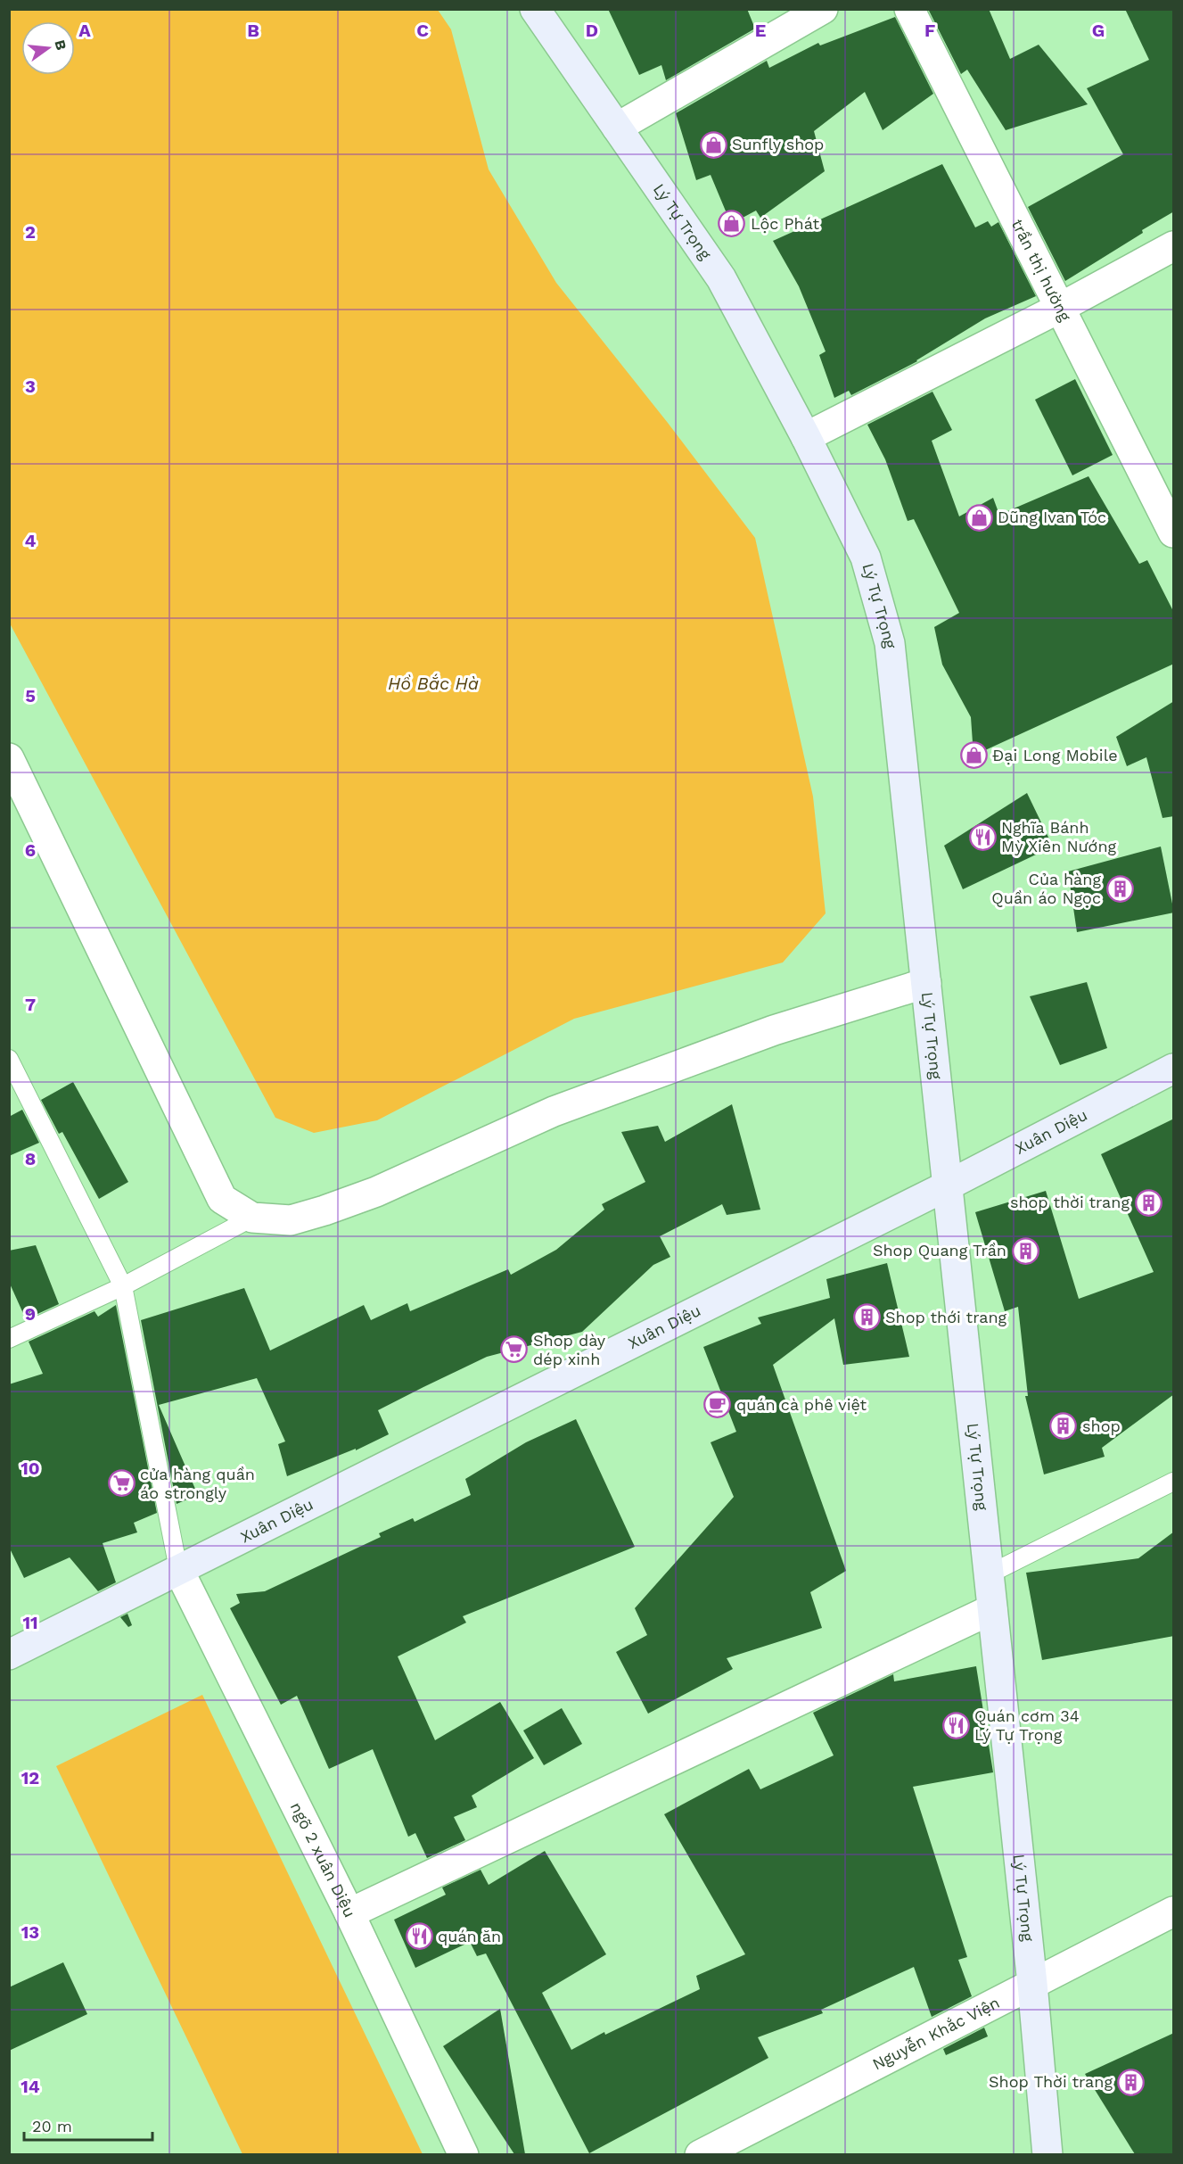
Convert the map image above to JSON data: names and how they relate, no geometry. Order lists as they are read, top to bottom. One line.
{"streets":{"street":["Lý Tự Trọng","trần thị hường","Xuân Diệu","ngõ 2 xuân Diệu","Nguyễn Khắc Viện"]},"crossings":[["Lý Tự Trọng","Xuân Diệu"],["Lý Tự Trọng","Nguyễn Khắc Viện"],["Xuân Diệu","ngõ 2 xuân Diệu"]],"water":["Hồ Bắc Hà"],"places":{"shop":["Sunfly shop","Lộc Phát","Dũng Ivan Tóc","Đại Long Mobile"],"restaurant":["Nghĩa Bánh Mỳ Xiên Nướng","Quán cơm 34 Lý Tự Trọng","quán ăn"],"building":["Của hàng Quần áo Ngọc","shop thời trang","Shop Quang Trần","Shop thới trang","shop","Shop Thời trang"],"supermarket":["Shop dày dép xinh","cửa hàng quần áo strongly"],"cafe":["quán cà phê việt"]},"scale_bar":"20 m","north":"right","grid":{"columns":["A","B","C","D","E","F","G"],"rows":["2","3","4","5","6","7","8","9","10","11","12","13","14"]}}
